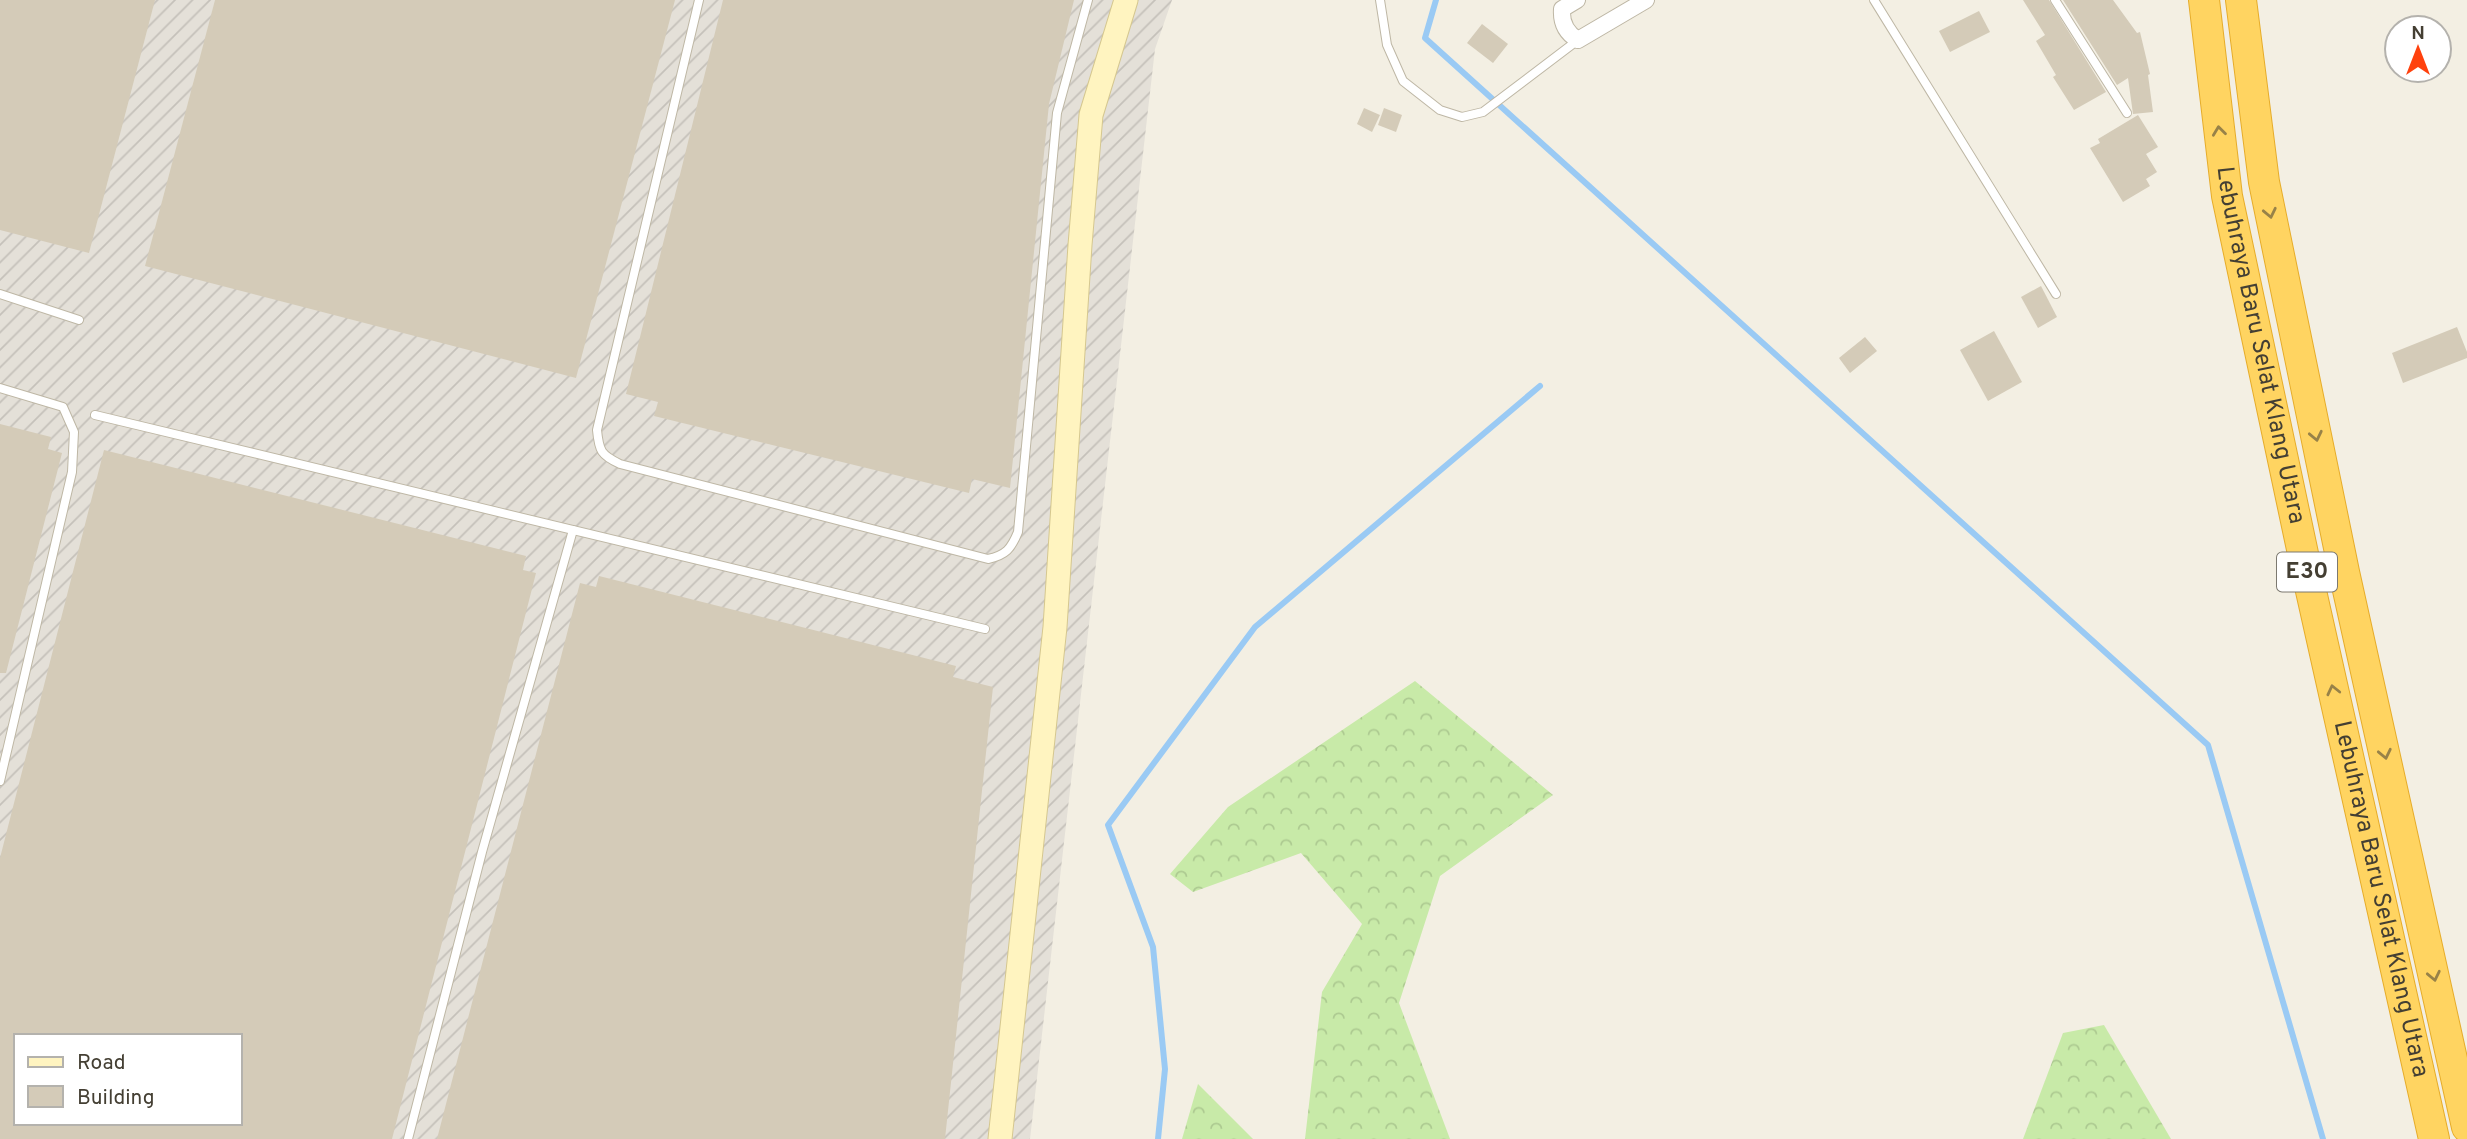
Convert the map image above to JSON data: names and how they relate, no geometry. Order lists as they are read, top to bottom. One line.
{"streets":{"highway":["Lebuhraya Baru Selat Klang Utara","E30"]},"legend":["Road","Building"],"north":"top"}
